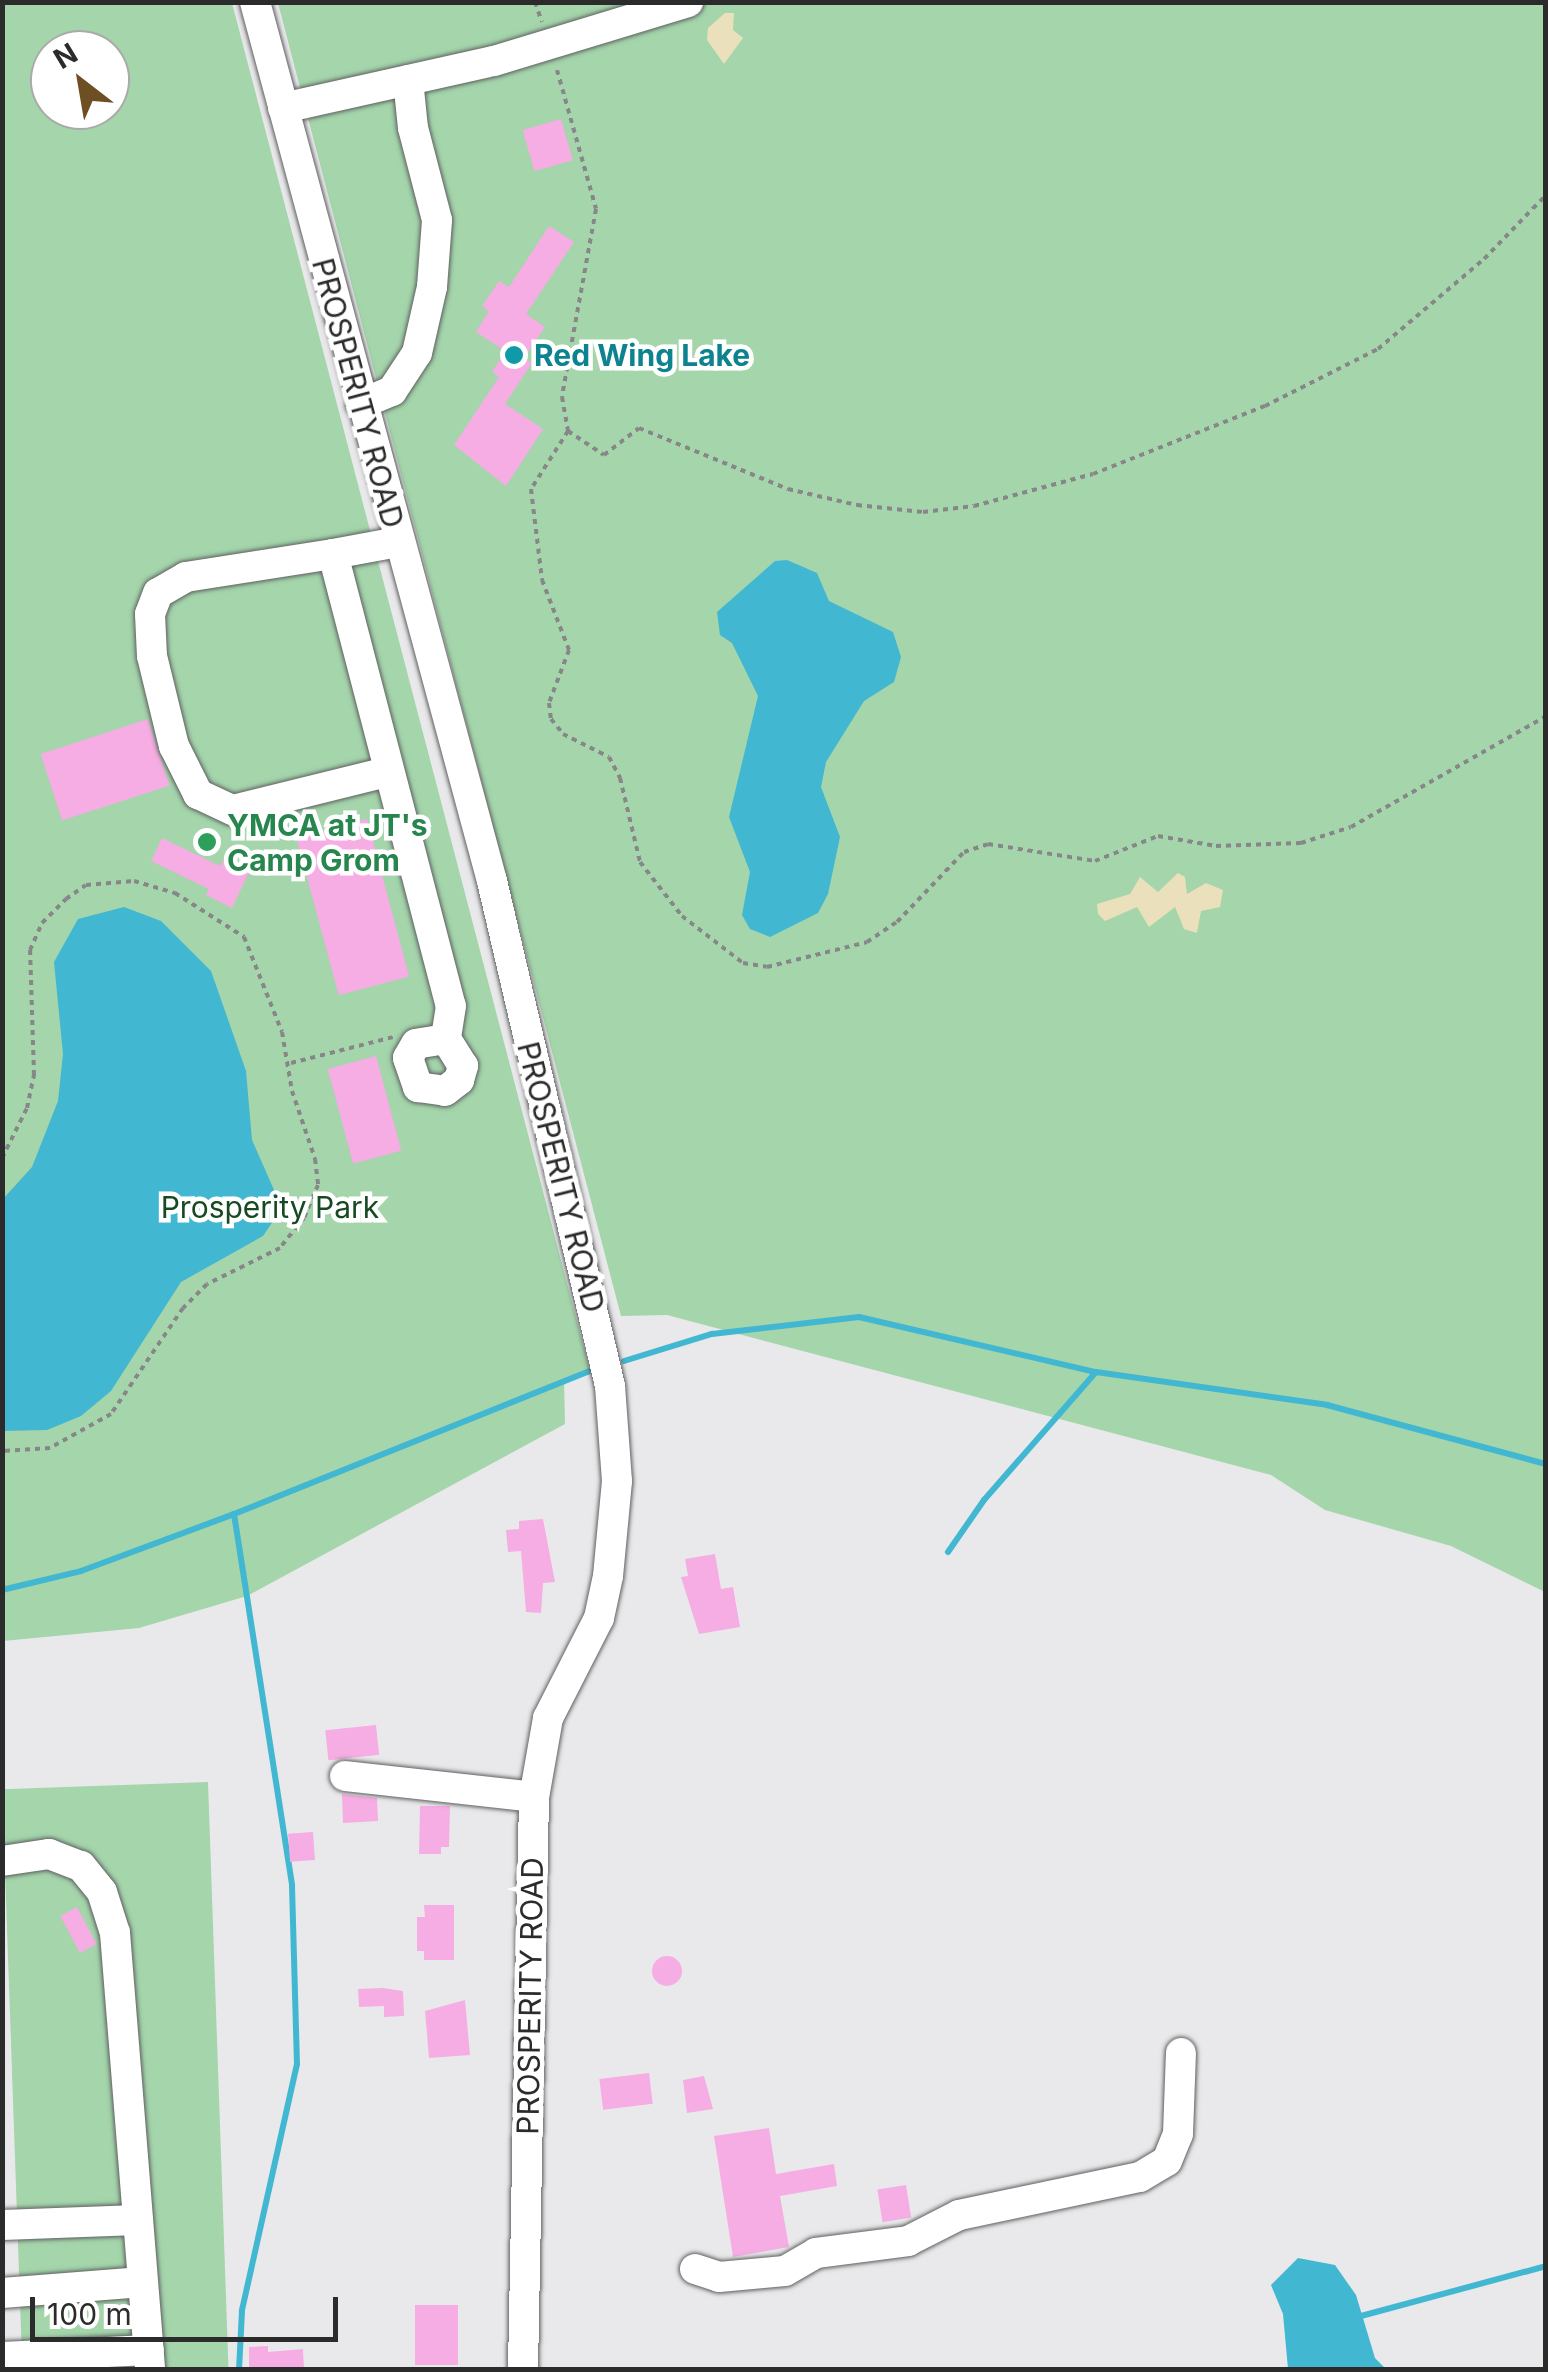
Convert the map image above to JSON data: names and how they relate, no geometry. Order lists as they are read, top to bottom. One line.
{"streets":{"street":["PROSPERITY ROAD"]},"parks":["Prosperity Park"],"places":["Red Wing Lake","YMCA at JT's Camp Grom"],"scale_bar":"100 m","north":"top left"}
